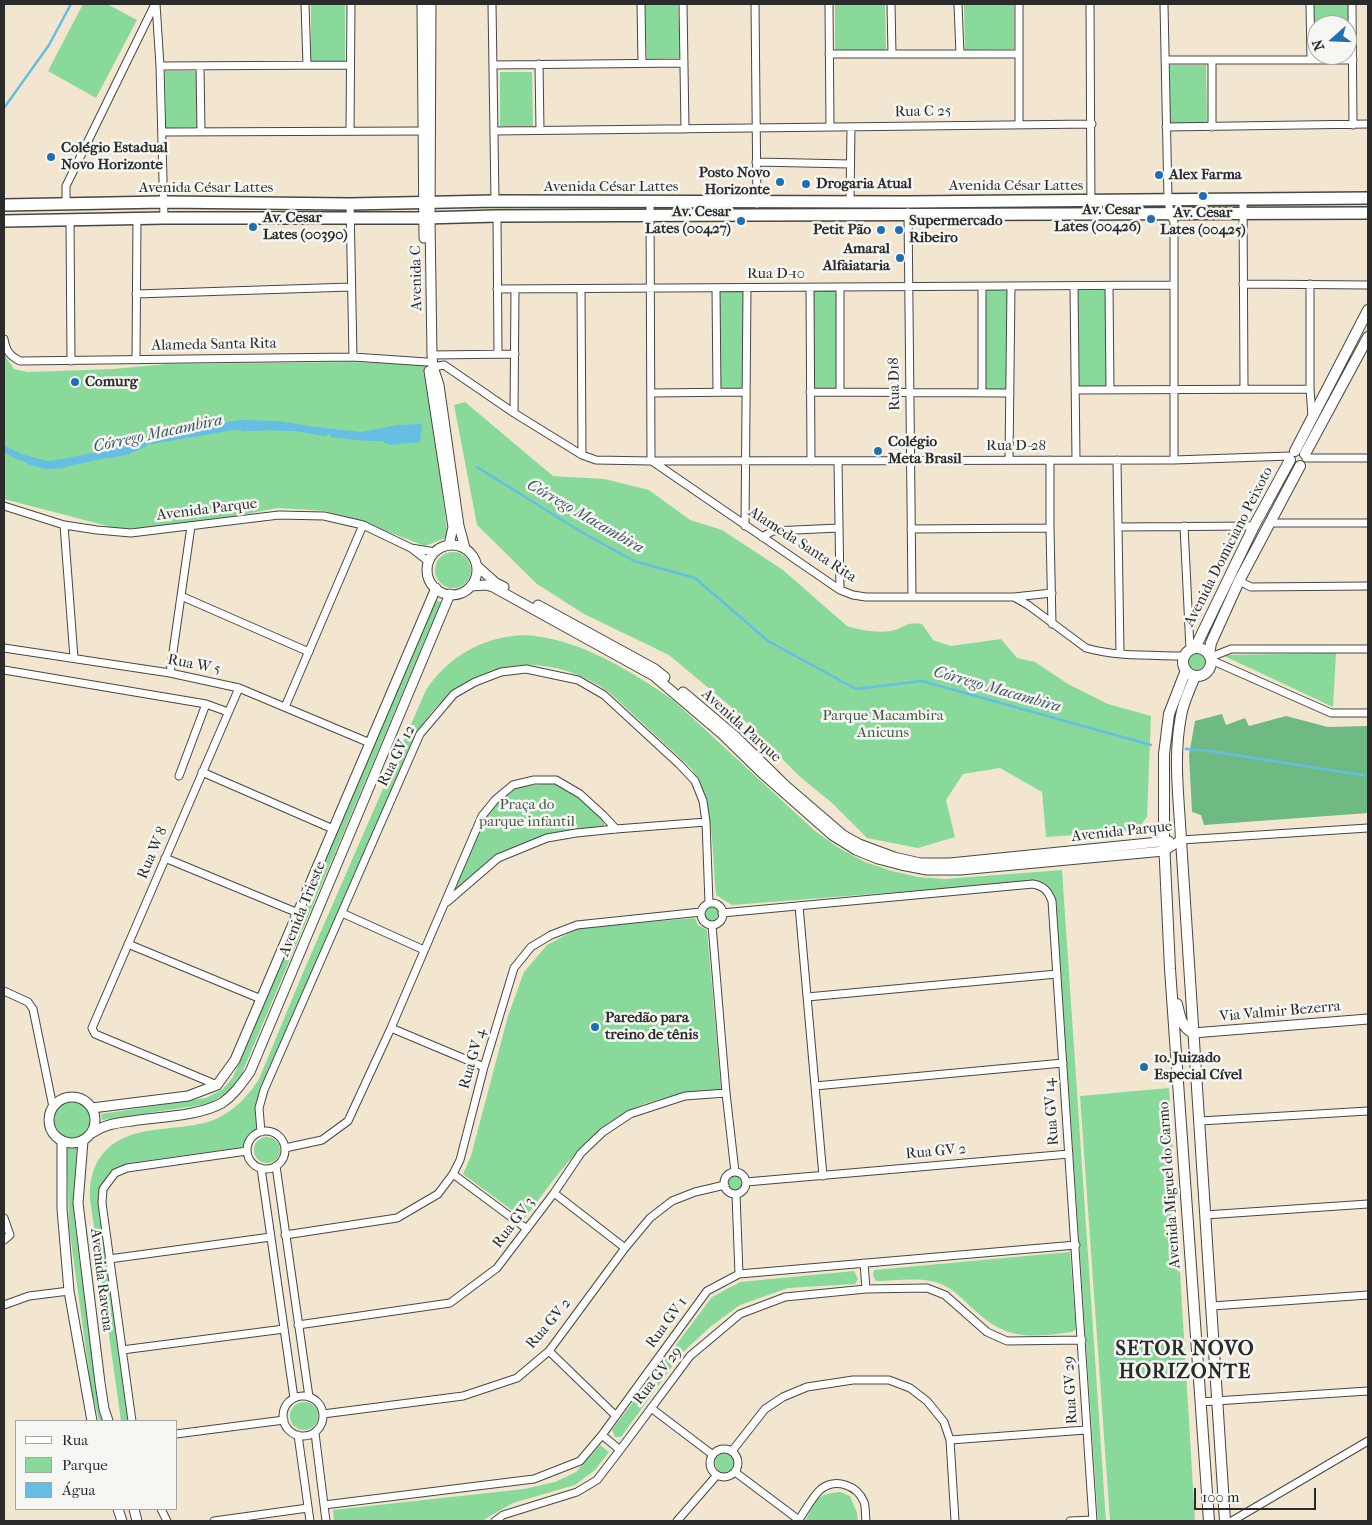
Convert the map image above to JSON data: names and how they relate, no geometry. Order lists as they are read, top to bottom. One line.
{"streets":{"main road":["Avenida César Lattes","Avenida Domiciano Peixoto","Avenida Miguel do Carmo"],"street":["Rua C 25","Rua D-10","Avenida C","Alameda Santa Rita","Rua D18","Rua D-28","Avenida Parque","Rua W 5","Rua GV 12","Rua W 8","Avenida Trieste","Via Valmir Bezerra","Rua GV 4","Rua GV 14","Rua GV 2","Rua GV 3","Avenida Ravena","Rua GV 1","Rua GV 29"]},"crossings":[["Avenida César Lattes","Avenida C"],["Avenida César Lattes","Rua D18"],["Rua D-10","Rua D18"],["Avenida C","Alameda Santa Rita"],["Avenida C","Avenida Parque"],["Avenida C","Avenida Trieste"],["Alameda Santa Rita","Rua D18"],["Alameda Santa Rita","Rua D-28"],["Rua D18","Rua D-28"],["Rua D-28","Avenida Domiciano Peixoto"],["Avenida Parque","Avenida Trieste"],["Avenida Parque","Avenida Miguel do Carmo"],["Avenida Domiciano Peixoto","Avenida Miguel do Carmo"],["Rua W 5","Rua W 8"],["Rua W 5","Avenida Trieste"],["Rua GV 12","Rua GV 4"],["Rua W 8","Avenida Trieste"],["Avenida Trieste","Avenida Ravena"],["Rua GV 14","Rua GV 2"],["Rua GV 14","Rua GV 1"],["Rua GV 14","Rua GV 29"]],"districts":["SETOR NOVO HORIZONTE"],"water":["Córrego Macambira"],"parks":["Parque Macambira Anicuns","Praça do parque infantil"],"places":["Colégio Estadual Novo Horizonte","Alex Farma","Posto Novo Horizonte","Drogaria Atual","Av. Cesar Lates (00425)","Av. Cesar Lates (00426)","Av. Cesar Lates (00427)","Av. Cesar Lates (00390)","Petit Pão","Supermercado Ribeiro","Amaral Alfaiataria","Comurg","Colégio Meta Brasil","Paredão para treino de tênis","1o. Juizado Especial Cível"],"legend":["Rua","Parque","Água"],"scale_bar":"100 m","north":"left"}
